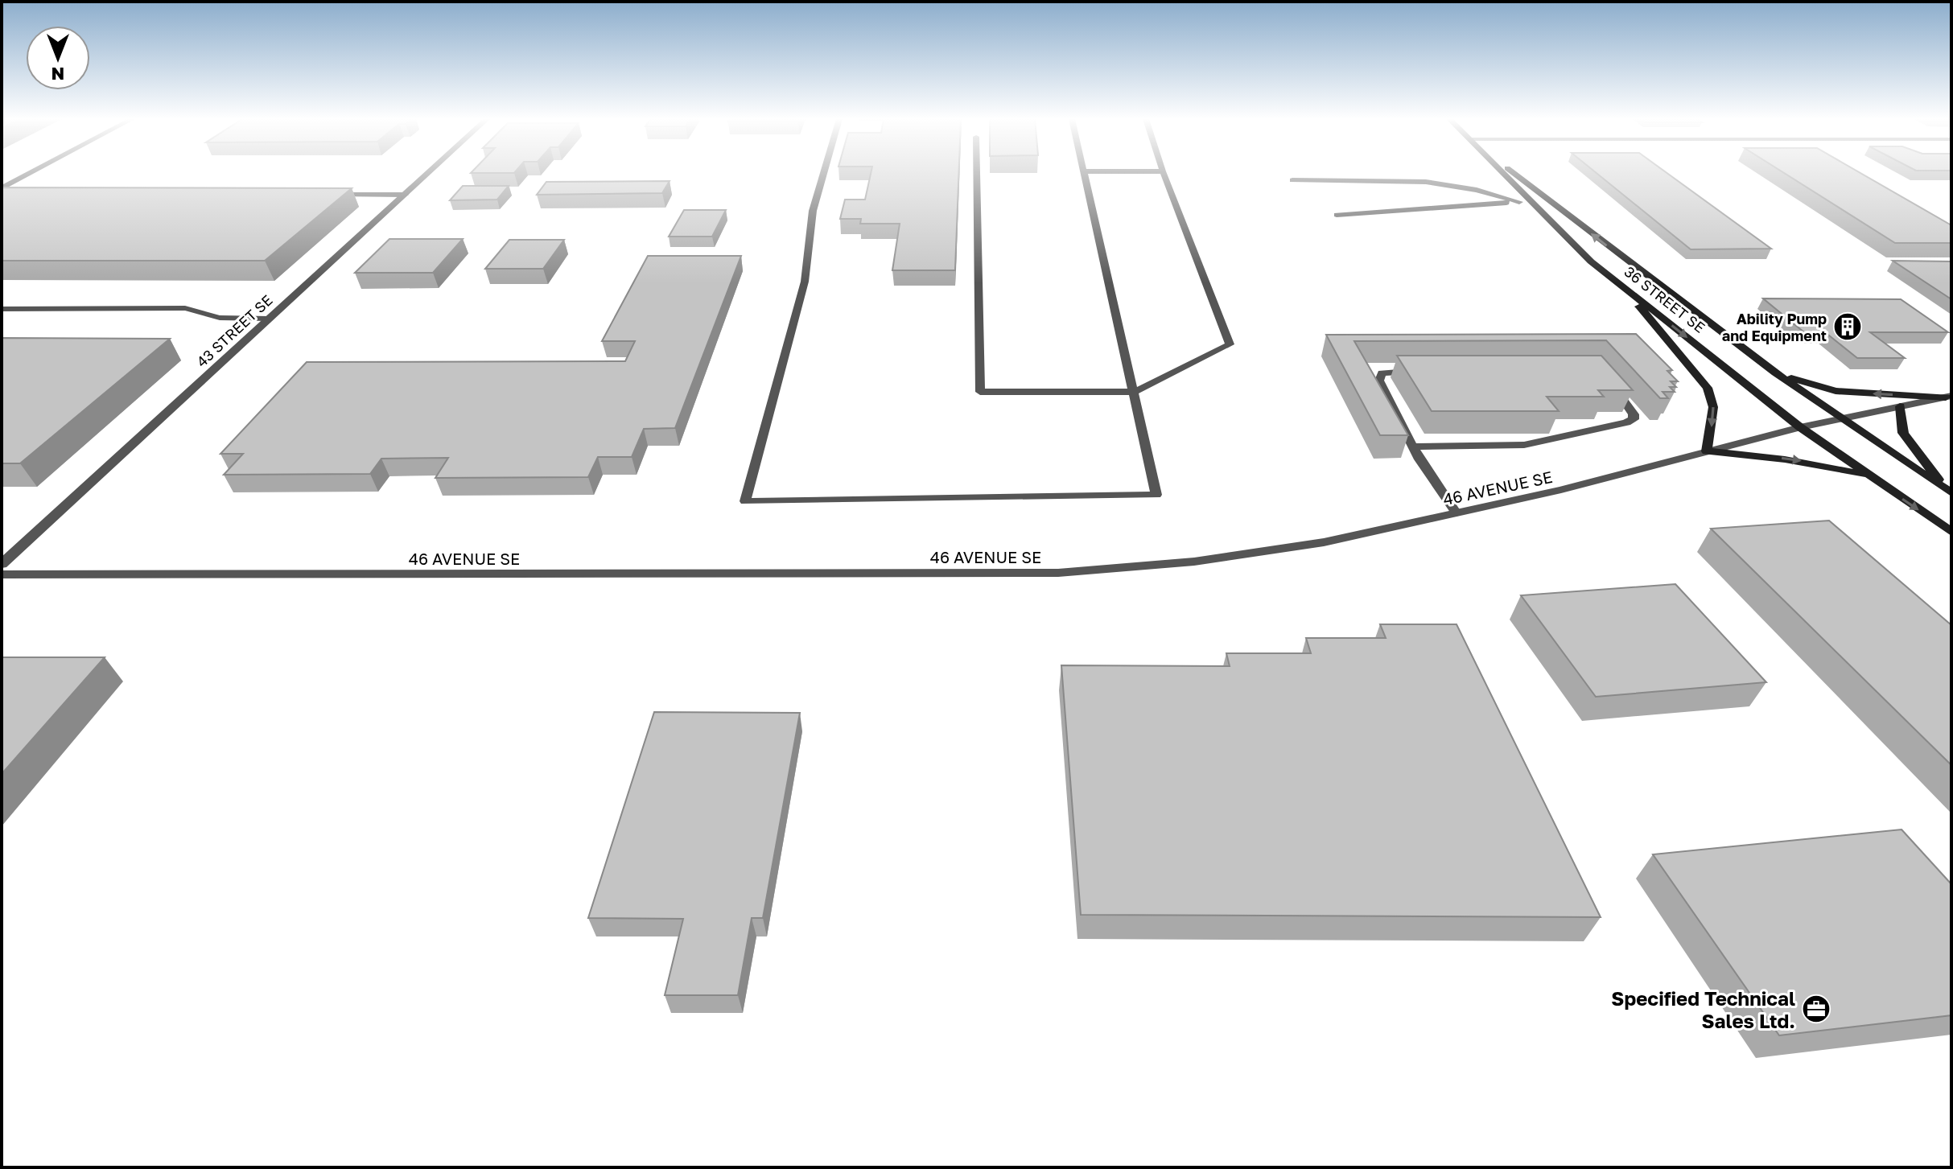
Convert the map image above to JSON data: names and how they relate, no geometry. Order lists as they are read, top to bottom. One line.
{"streets":{"street":["36 STREET SE","43 STREET SE","46 AVENUE SE"]},"crossings":[["36 STREET SE","46 AVENUE SE"]],"places":{"building":["Ability Pump and Equipment"],"office":["Specified Technical Sales Ltd."]},"north":"bottom"}
